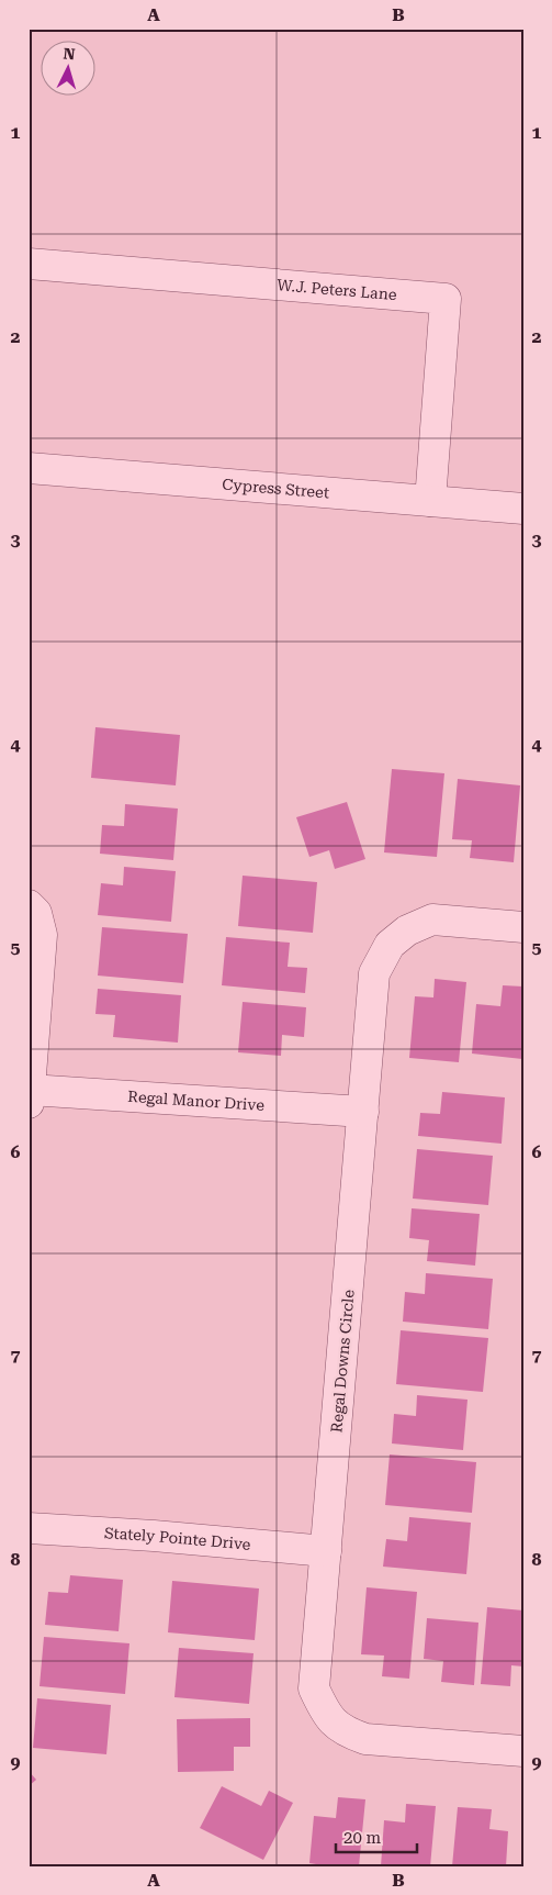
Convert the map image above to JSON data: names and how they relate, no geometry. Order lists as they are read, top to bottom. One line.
{"streets":{"street":["W.J. Peters Lane","Cypress Street","Regal Manor Drive","Regal Downs Circle","Stately Pointe Drive"]},"crossings":[["W.J. Peters Lane","Cypress Street"],["Regal Manor Drive","Regal Downs Circle"],["Regal Downs Circle","Stately Pointe Drive"]],"scale_bar":"20 m","north":"top","grid":{"columns":["A","B"],"rows":["1","2","3","4","5","6","7","8","9"]}}
